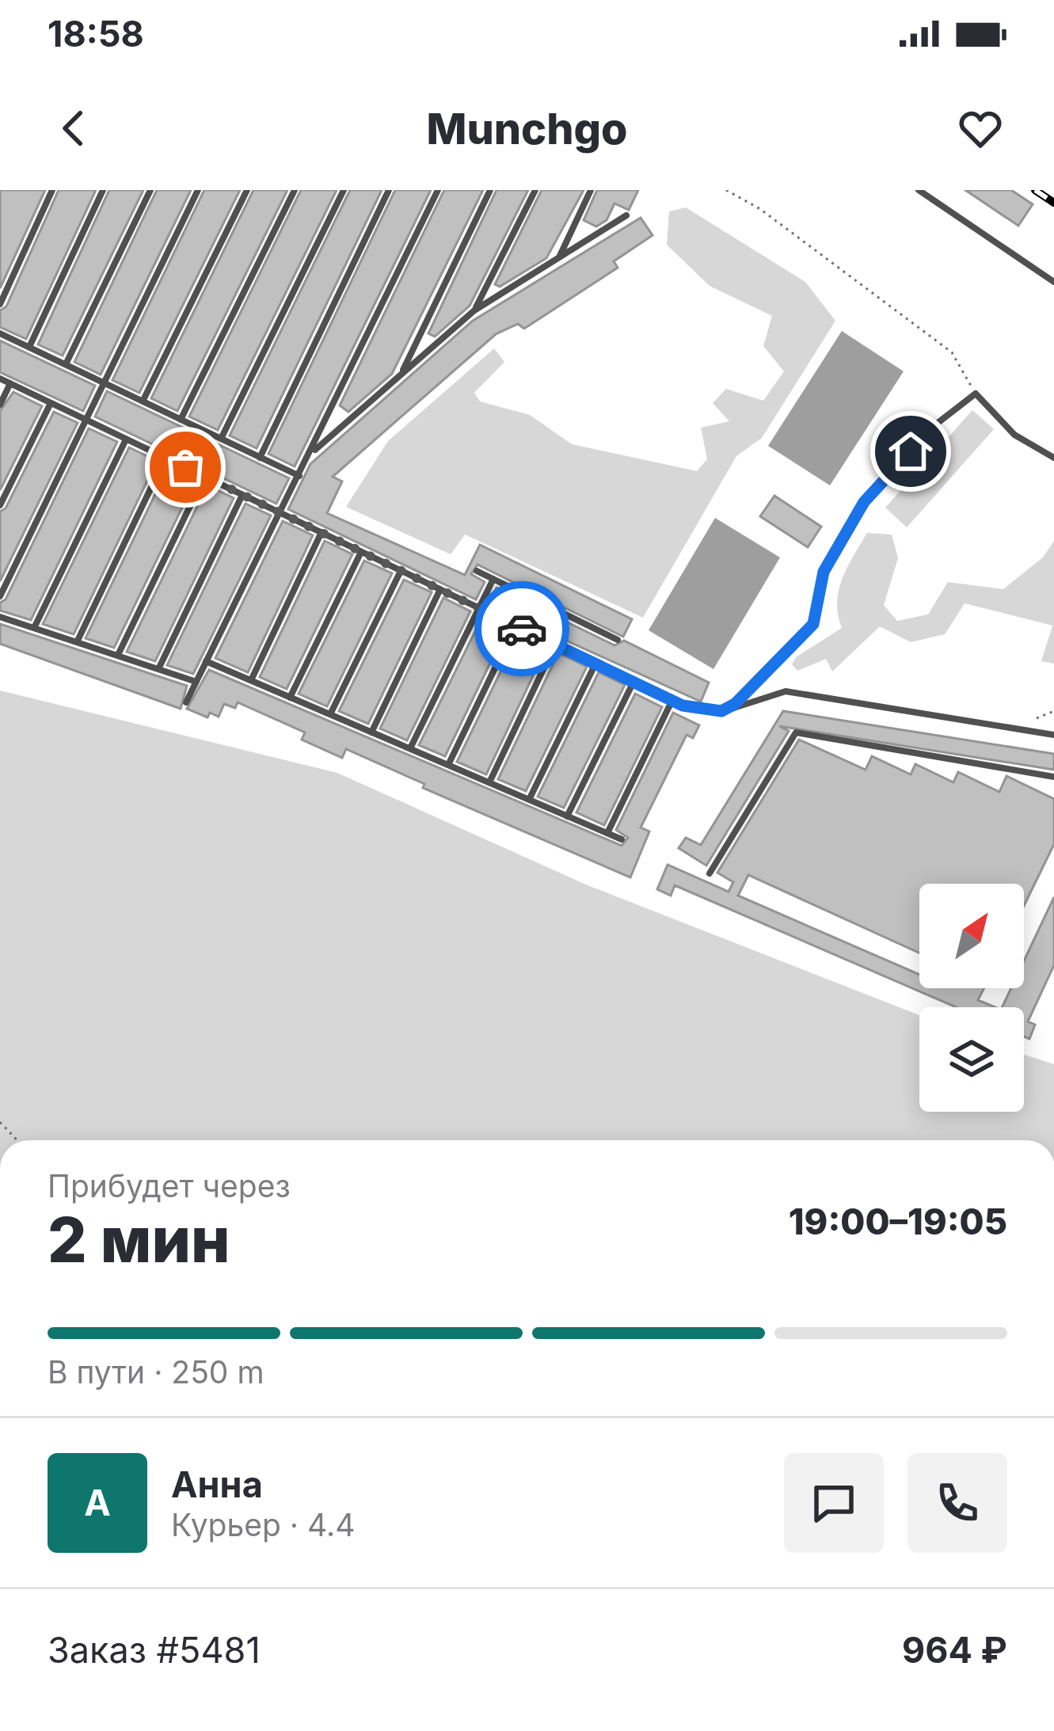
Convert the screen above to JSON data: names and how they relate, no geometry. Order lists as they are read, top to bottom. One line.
{"north":"top right","page":{"status":"18:58","header":"Munchgo","heading":["2 мин","Прибудет через","19:00–19:05"],"panel":["Анна","Курьер · 4.4","Заказ #5481","964 ₽"],"bar":"В пути · 250 m","round":"А"}}
